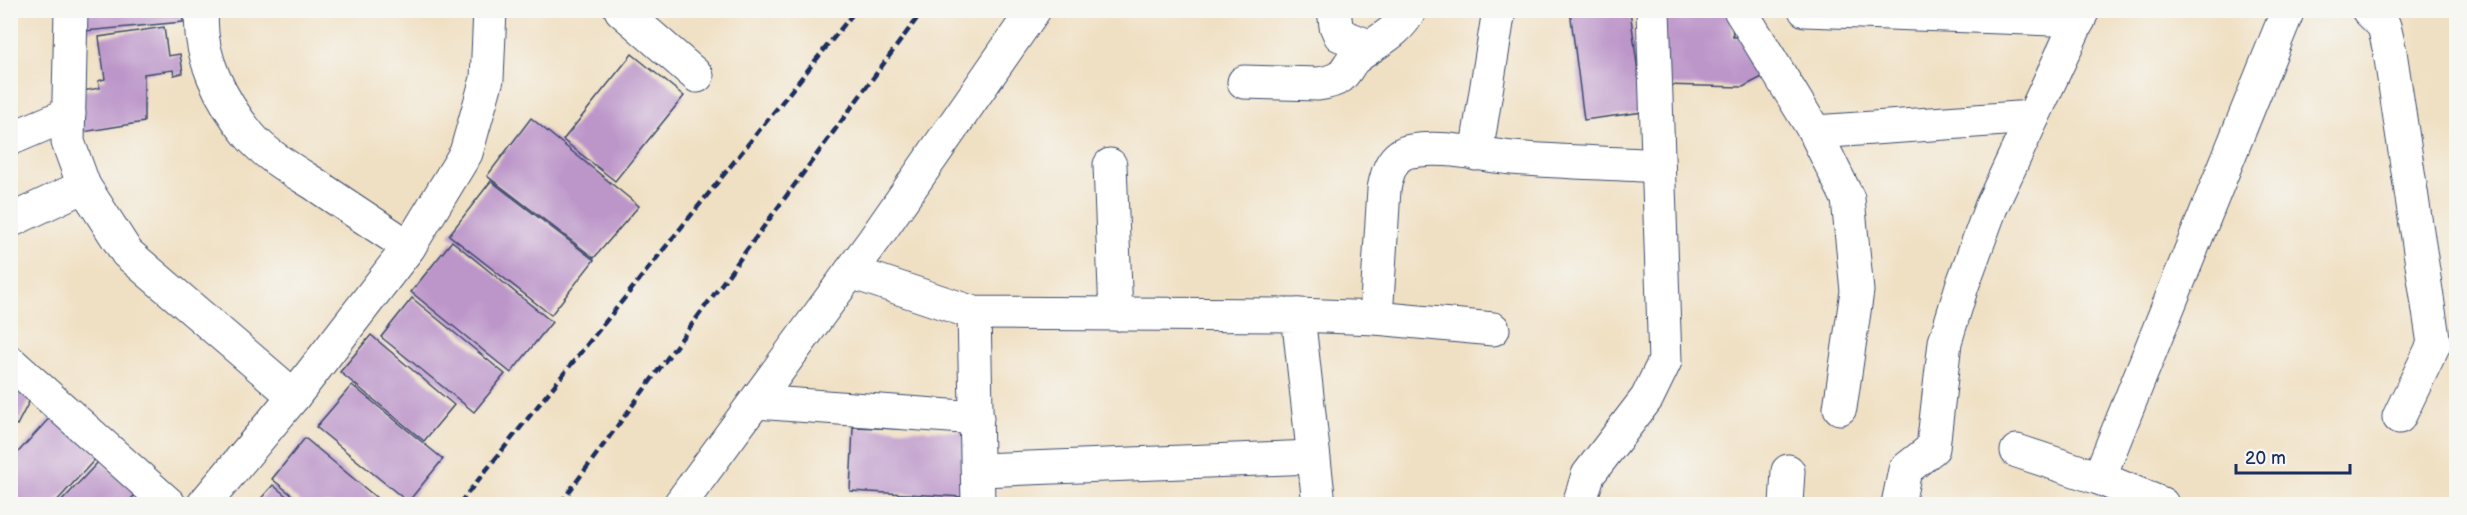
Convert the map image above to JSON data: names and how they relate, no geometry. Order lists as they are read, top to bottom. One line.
{"scale_bar":"20 m"}
